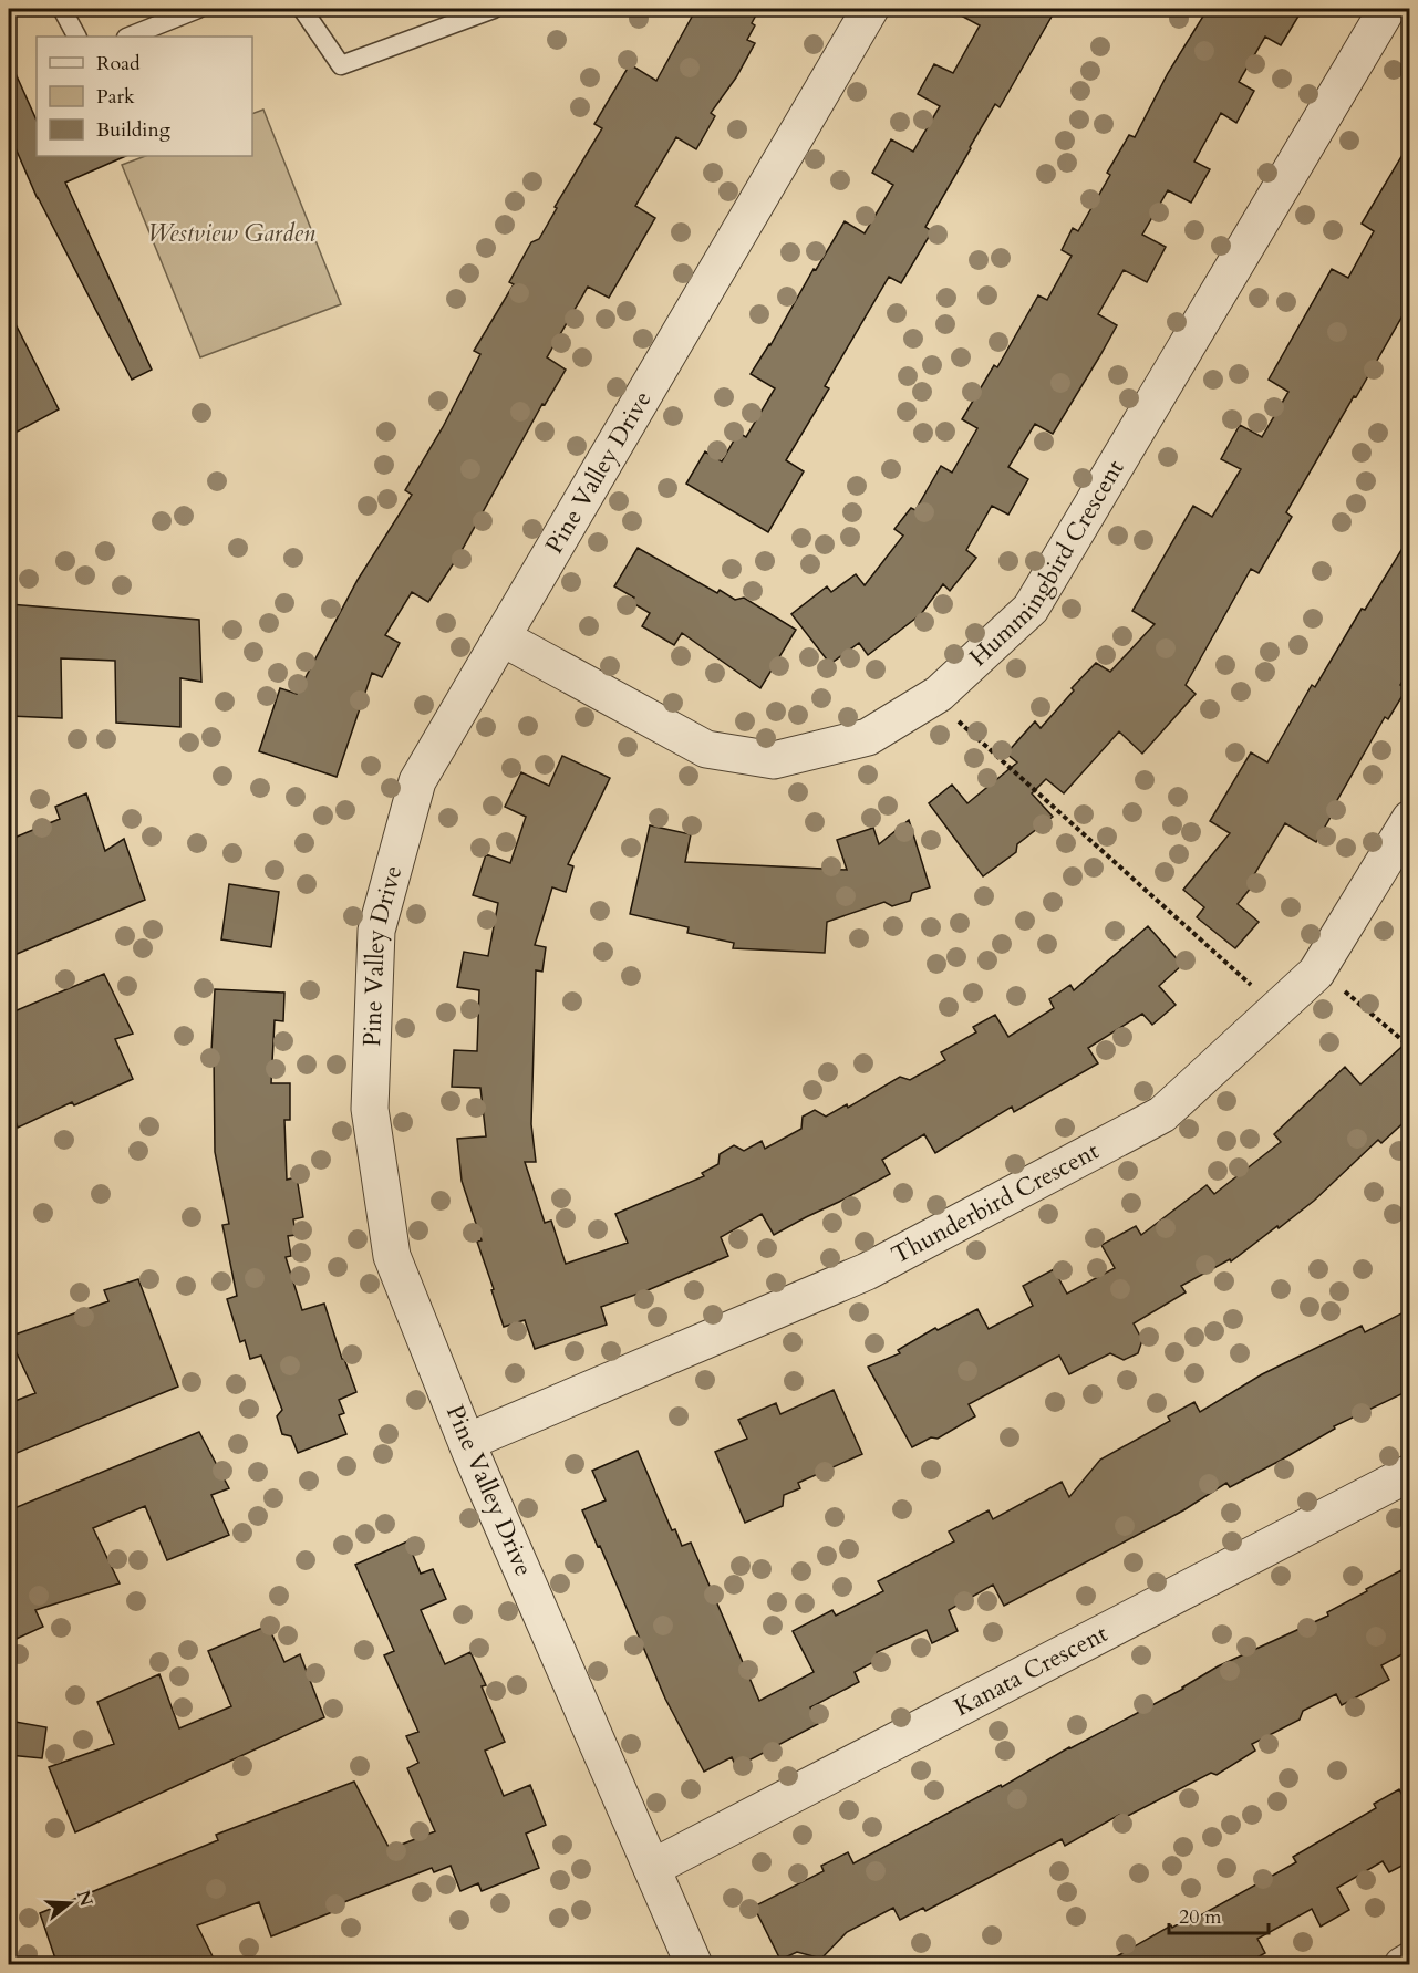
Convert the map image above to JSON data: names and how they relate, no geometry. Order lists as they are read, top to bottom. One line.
{"streets":{"street":["Pine Valley Drive","Hummingbird Crescent","Thunderbird Crescent","Kanata Crescent"]},"crossings":[["Pine Valley Drive","Hummingbird Crescent"],["Pine Valley Drive","Thunderbird Crescent"],["Pine Valley Drive","Kanata Crescent"]],"parks":["Westview Garden"],"legend":["Road","Park","Building"],"scale_bar":"20 m","north":"right"}
